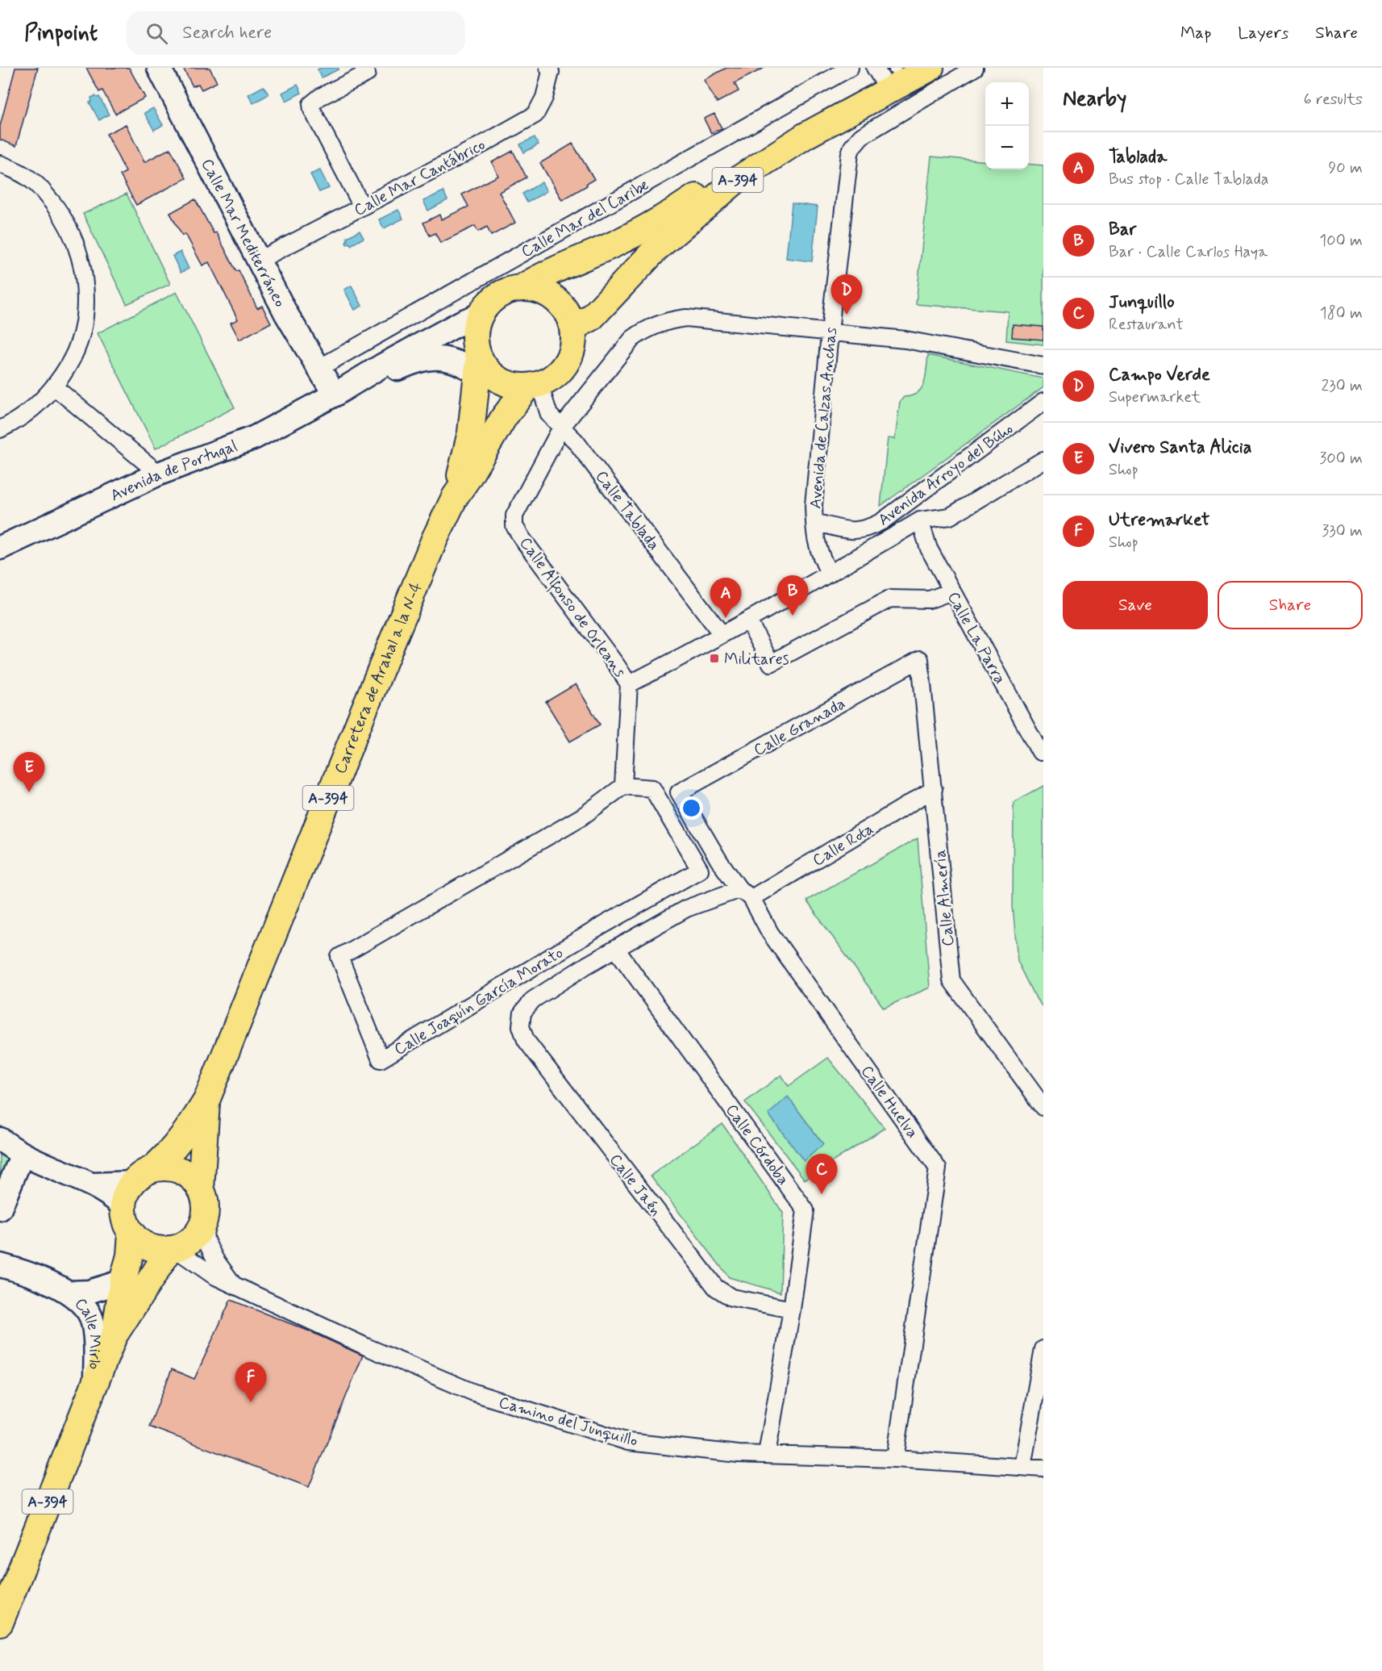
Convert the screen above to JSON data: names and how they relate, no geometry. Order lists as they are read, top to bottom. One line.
{"streets":{"main road":["A-394","Carretera de Arahal a la N-4"],"street":["Calle Mar Cantábrico","Calle Mar del Caribe","Calle Mar Mediterráneo","Avenida de Calzas Anchas","Avenida de Portugal","Avenida Arroyo del Búho","Calle Tablada","Calle Alfonso de Orleans","Calle La Parra","Calle Granada","Calle Rota","Calle Almería","Calle Joaquín García Morato","Calle Huelva","Calle Córdoba","Calle Jaén","Calle Mirlo","Camino del Junquillo"]},"crossings":[["Calle Mar Cantábrico","Calle Mar Mediterráneo"],["A-394","Avenida de Portugal"],["A-394","Calle Tablada"],["A-394","Carretera de Arahal a la N-4"],["A-394","Calle Mirlo"],["A-394","Camino del Junquillo"],["Calle Mar del Caribe","Calle Mar Mediterráneo"],["Calle Mar Mediterráneo","Avenida de Portugal"],["Avenida de Calzas Anchas","Avenida Arroyo del Búho"],["Avenida de Portugal","Calle Tablada"],["Avenida de Portugal","Carretera de Arahal a la N-4"],["Calle Tablada","Calle Alfonso de Orleans"],["Calle Tablada","Carretera de Arahal a la N-4"],["Calle Alfonso de Orleans","Calle Joaquín García Morato"],["Carretera de Arahal a la N-4","Camino del Junquillo"],["Calle Granada","Calle Almería"],["Calle Granada","Calle Huelva"],["Calle Rota","Calle Almería"],["Calle Rota","Calle Huelva"],["Calle Rota","Calle Córdoba"],["Calle Rota","Calle Jaén"],["Calle Huelva","Camino del Junquillo"],["Calle Córdoba","Calle Jaén"],["Calle Córdoba","Camino del Junquillo"]],"places":{"transit":["Militares"]},"page":{"header":"Pinpoint","search":"Search here","nav":["Map","Layers","Share"],"heading":["Nearby","6 results"],"map_buttons":["+","−"],"list":[{"mark":"A","name":"Tablada","note":"Bus stop · Calle Tablada","value":"90 m"},{"mark":"B","name":"Bar","note":"Bar · Calle Carlos Haya","value":"100 m"},{"mark":"C","name":"Junquillo","note":"Restaurant","value":"180 m"},{"mark":"D","name":"Campo Verde","note":"Supermarket","value":"230 m"},{"mark":"E","name":"Vivero Santa Alicia","note":"Shop","value":"300 m"},{"mark":"F","name":"Utremarket","note":"Shop","value":"330 m"}],"pins":["D","B","A","E","C","F"],"buttons":["Save","Share"]}}
